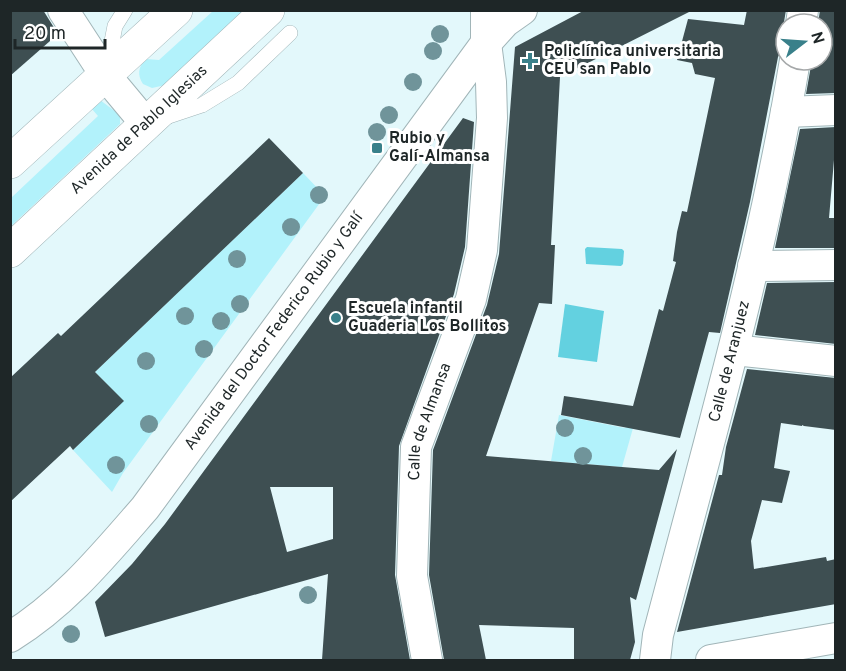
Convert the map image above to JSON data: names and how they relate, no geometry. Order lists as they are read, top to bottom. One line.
{"streets":{"street":["Avenida de Pablo Iglesias","Avenida del Doctor Federico Rubio y Galí","Calle de Aranjuez","Calle de Almansa"]},"crossings":[["Avenida del Doctor Federico Rubio y Galí","Calle de Almansa"]],"places":{"health":["Policlínica universitaria CEU san Pablo"],"transit":["Rubio y Galí-Almansa"],"other":["Escuela infantil Guaderia Los Bollitos"]},"scale_bar":"20 m","north":"right"}
